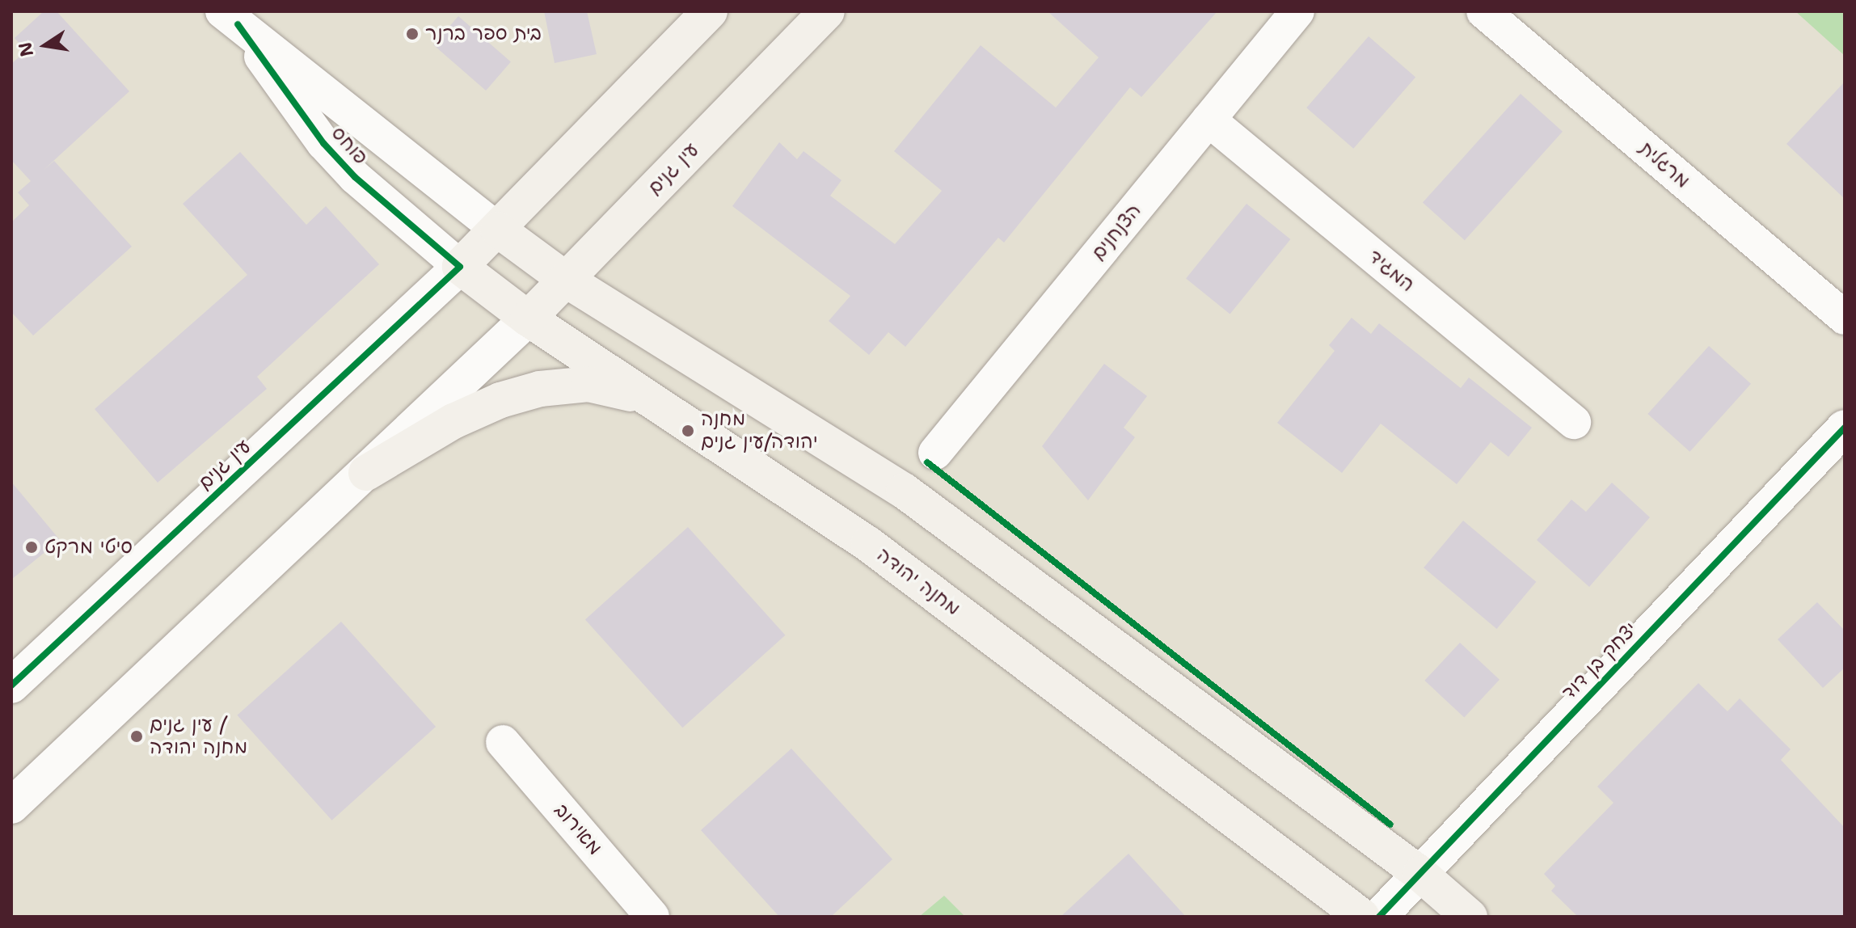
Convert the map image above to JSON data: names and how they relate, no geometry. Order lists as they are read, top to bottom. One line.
{"streets":{"main road":["פוחס","עין גנים","מחנה יהודה"],"street":["מרגלית","הצנחנים","המגיד","יצחק בן דוד","מאירוב"]},"crossings":[["פוחס","עין גנים"],["פוחס","מחנה יהודה"],["עין גנים","מחנה יהודה"],["הצנחנים","המגיד"]],"places":["בית ספר ברנר","מחנה יהודה/עין גנים","סיטי מרקט","עין גנים / מחנה יהודה"],"north":"left"}
